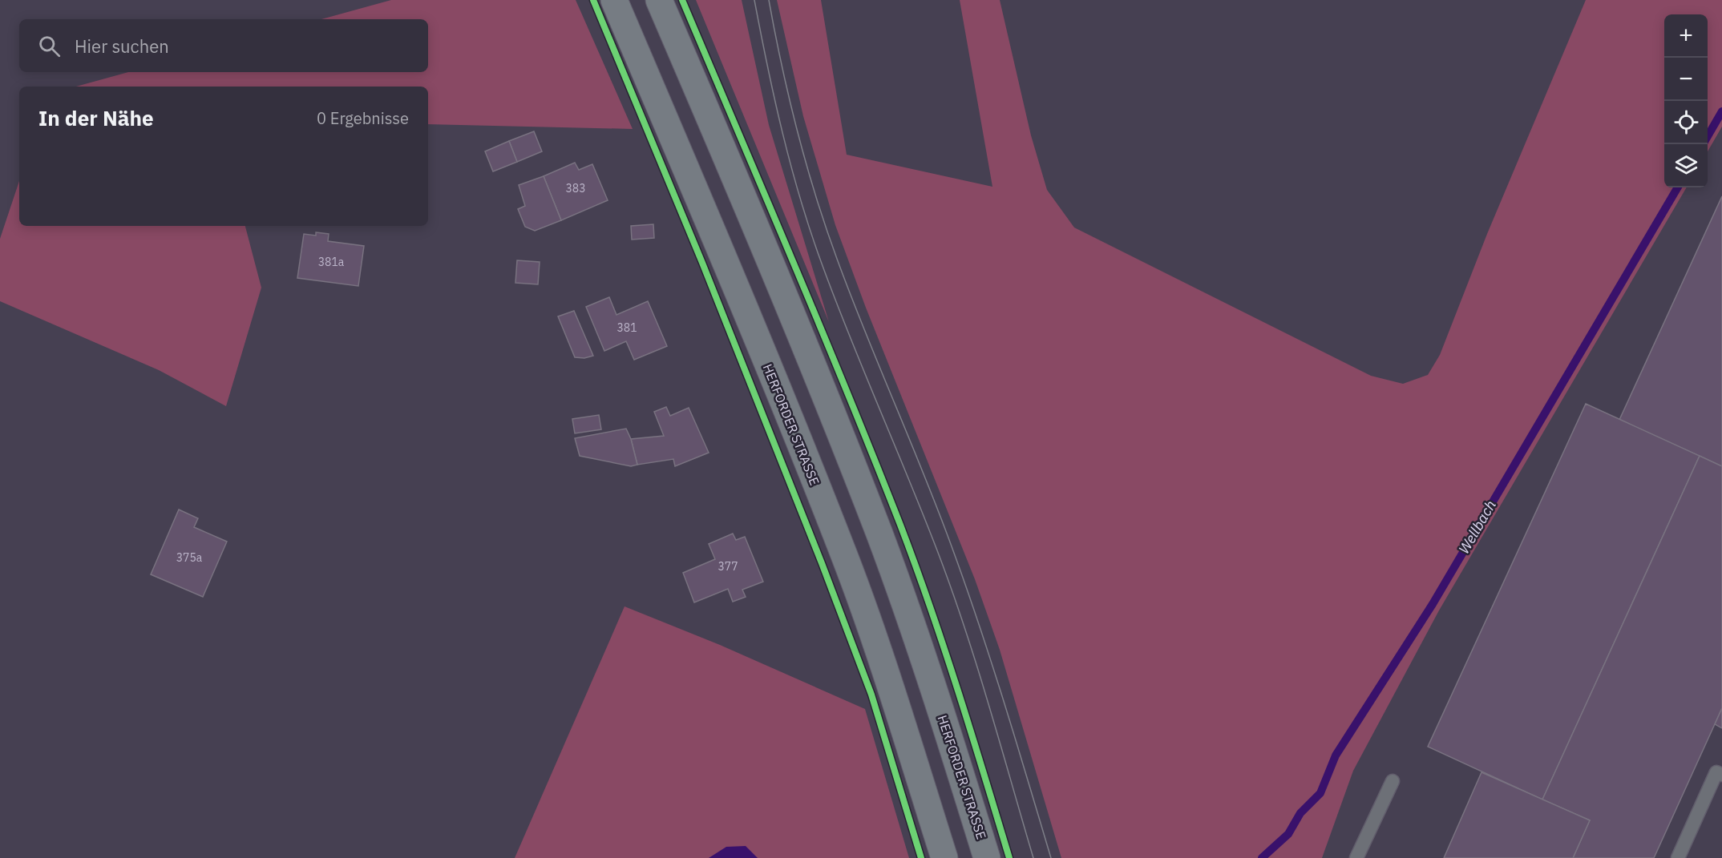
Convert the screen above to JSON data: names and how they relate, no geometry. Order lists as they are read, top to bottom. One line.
{"streets":{"main road":["HERFORDER STRASSE"]},"water":["Wellbach"],"house_numbers":["383","381a","381","375a","377"],"page":{"map_buttons":["+","−"],"search":"Hier suchen","heading":["In der Nähe","0 Ergebnisse"]}}
